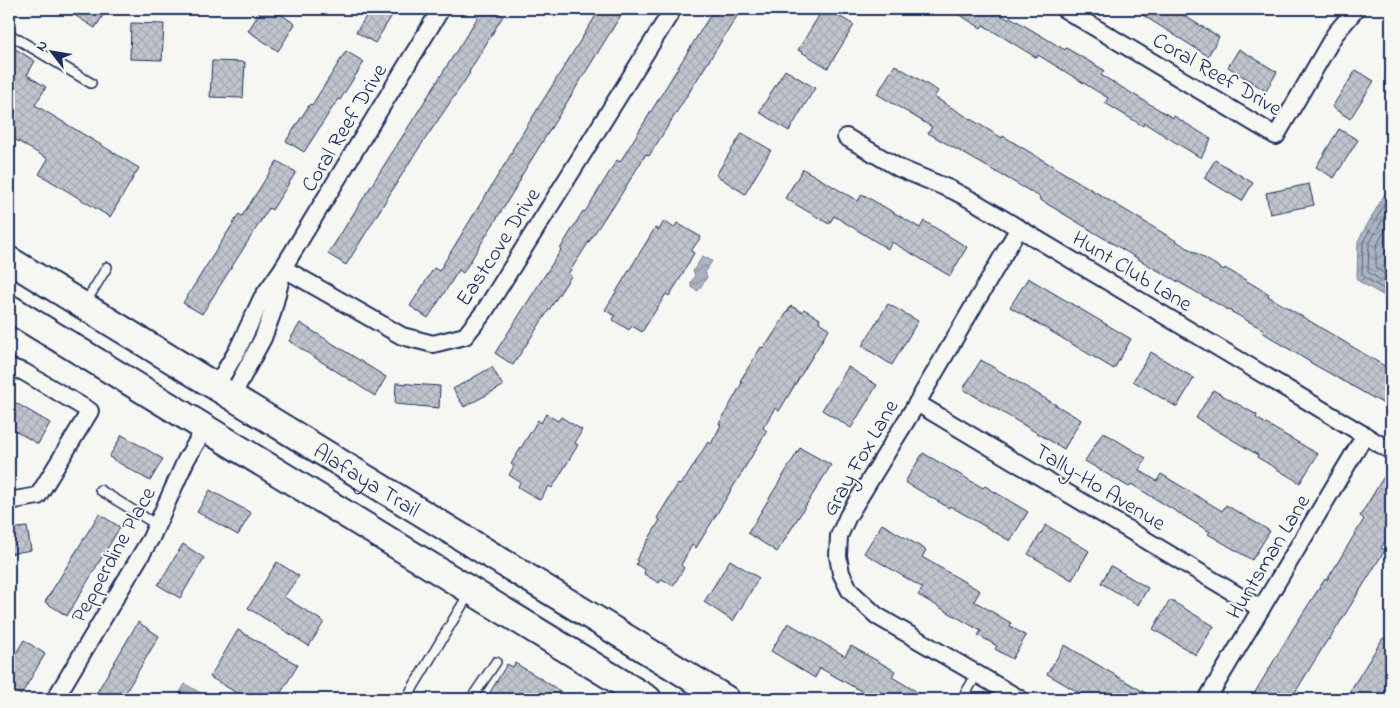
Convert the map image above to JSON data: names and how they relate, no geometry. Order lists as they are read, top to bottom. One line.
{"streets":{"main road":["Alafaya Trail"],"street":["Coral Reef Drive","Eastcove Drive","Hunt Club Lane","Gray Fox Lane","Tally-Ho Avenue","Pepperdine Place","Huntsman Lane"]},"crossings":[["Coral Reef Drive","Eastcove Drive"],["Coral Reef Drive","Alafaya Trail"],["Hunt Club Lane","Gray Fox Lane"],["Hunt Club Lane","Huntsman Lane"],["Gray Fox Lane","Tally-Ho Avenue"],["Alafaya Trail","Pepperdine Place"],["Tally-Ho Avenue","Huntsman Lane"]],"north":"top left"}
